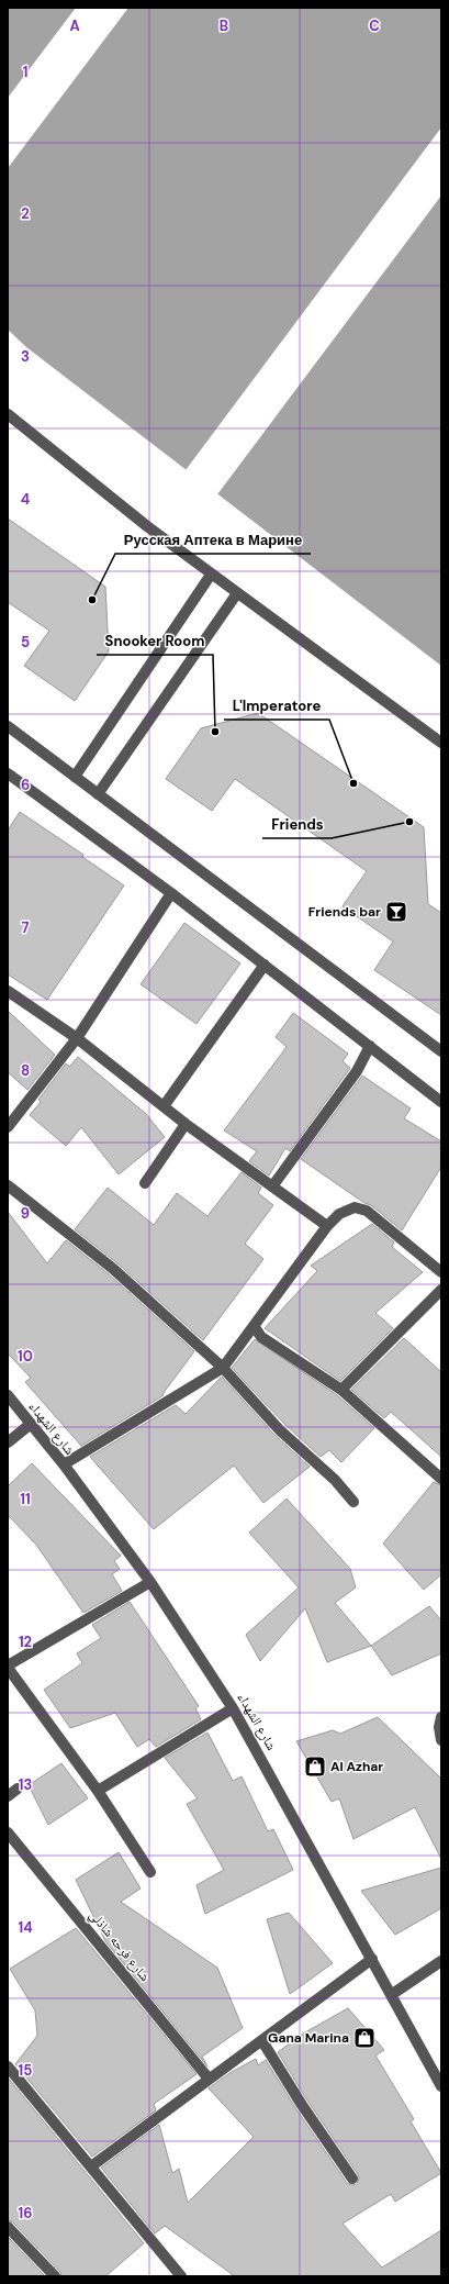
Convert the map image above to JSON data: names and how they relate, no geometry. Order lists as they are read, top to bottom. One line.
{"streets":{"street":["شارع الشهداء","شارع فرحه شاذلي"]},"places":{"other":["Русская Аптека в Марине","Snooker Room","L'Imperatore","Friends"],"bar":["Friends bar"],"shop":["Al Azhar","Gana Marina"]},"grid":{"columns":["A","B","C"],"rows":["1","2","3","4","5","6","7","8","9","10","11","12","13","14","15","16"]}}
